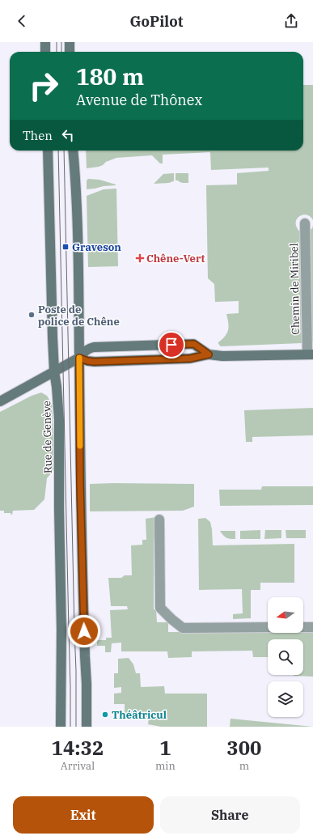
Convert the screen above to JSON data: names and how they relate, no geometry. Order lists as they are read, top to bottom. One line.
{"streets":{"main road":["Rue de Genève"],"street":["Chemin de Miribel"]},"places":{"transit":["Graveson"],"health":["Chêne-Vert"],"other":["Poste de police de Chêne","Théâtricul"]},"north":"left","page":{"header":"GoPilot","turn":["180 m","Avenue de Thônex"],"then":"Then","eta":["14:32","Arrival","1","min","300","m"],"buttons":["Exit","Share"]}}
